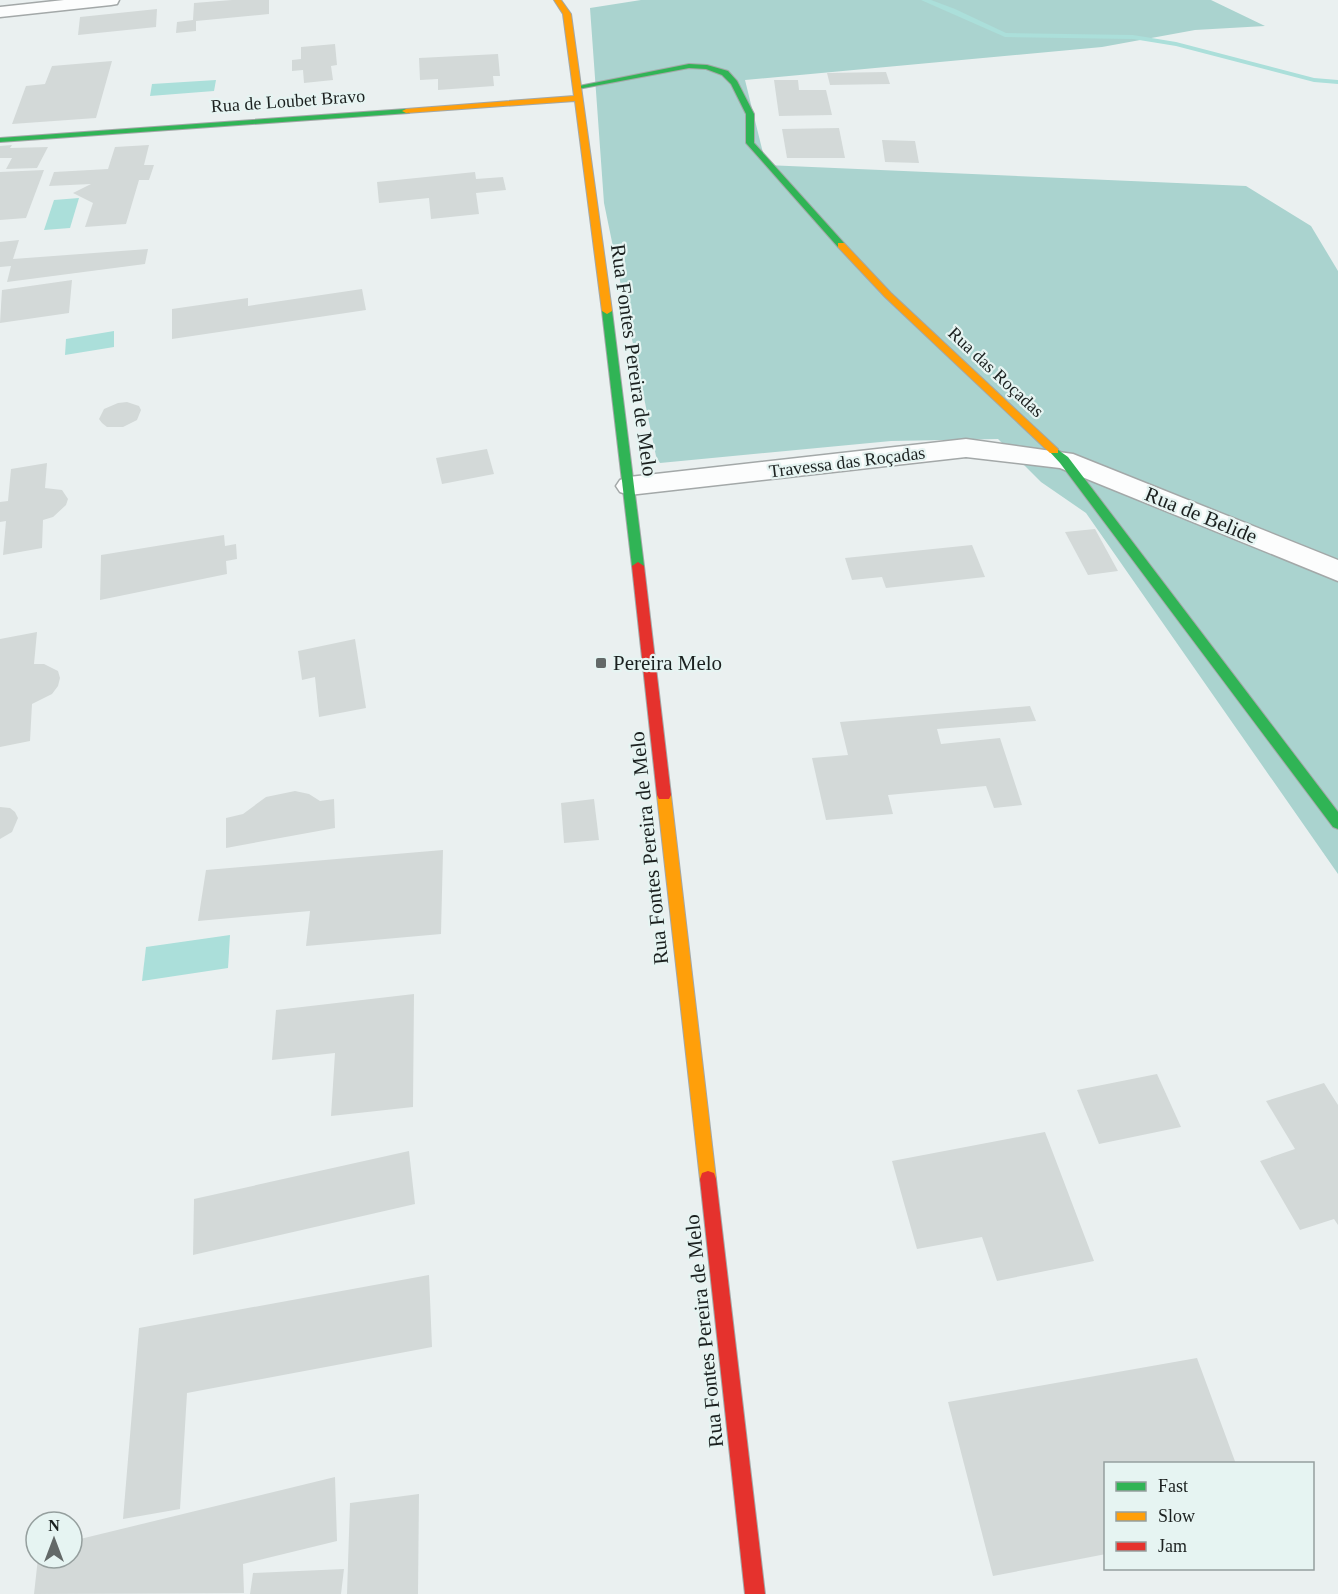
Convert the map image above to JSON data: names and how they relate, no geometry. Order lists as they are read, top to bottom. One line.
{"streets":{"street":["Rua de Loubet Bravo","Rua Fontes Pereira de Melo","Rua das Roçadas","Travessa das Roçadas","Rua de Belide"]},"crossings":[["Rua de Loubet Bravo","Rua Fontes Pereira de Melo"],["Rua de Loubet Bravo","Rua das Roçadas"],["Rua Fontes Pereira de Melo","Rua das Roçadas"],["Rua Fontes Pereira de Melo","Travessa das Roçadas"],["Rua das Roçadas","Travessa das Roçadas"],["Rua das Roçadas","Rua de Belide"],["Travessa das Roçadas","Rua de Belide"]],"places":{"transit":["Pereira Melo"]},"legend":["Fast","Slow","Jam"],"north":"top"}
